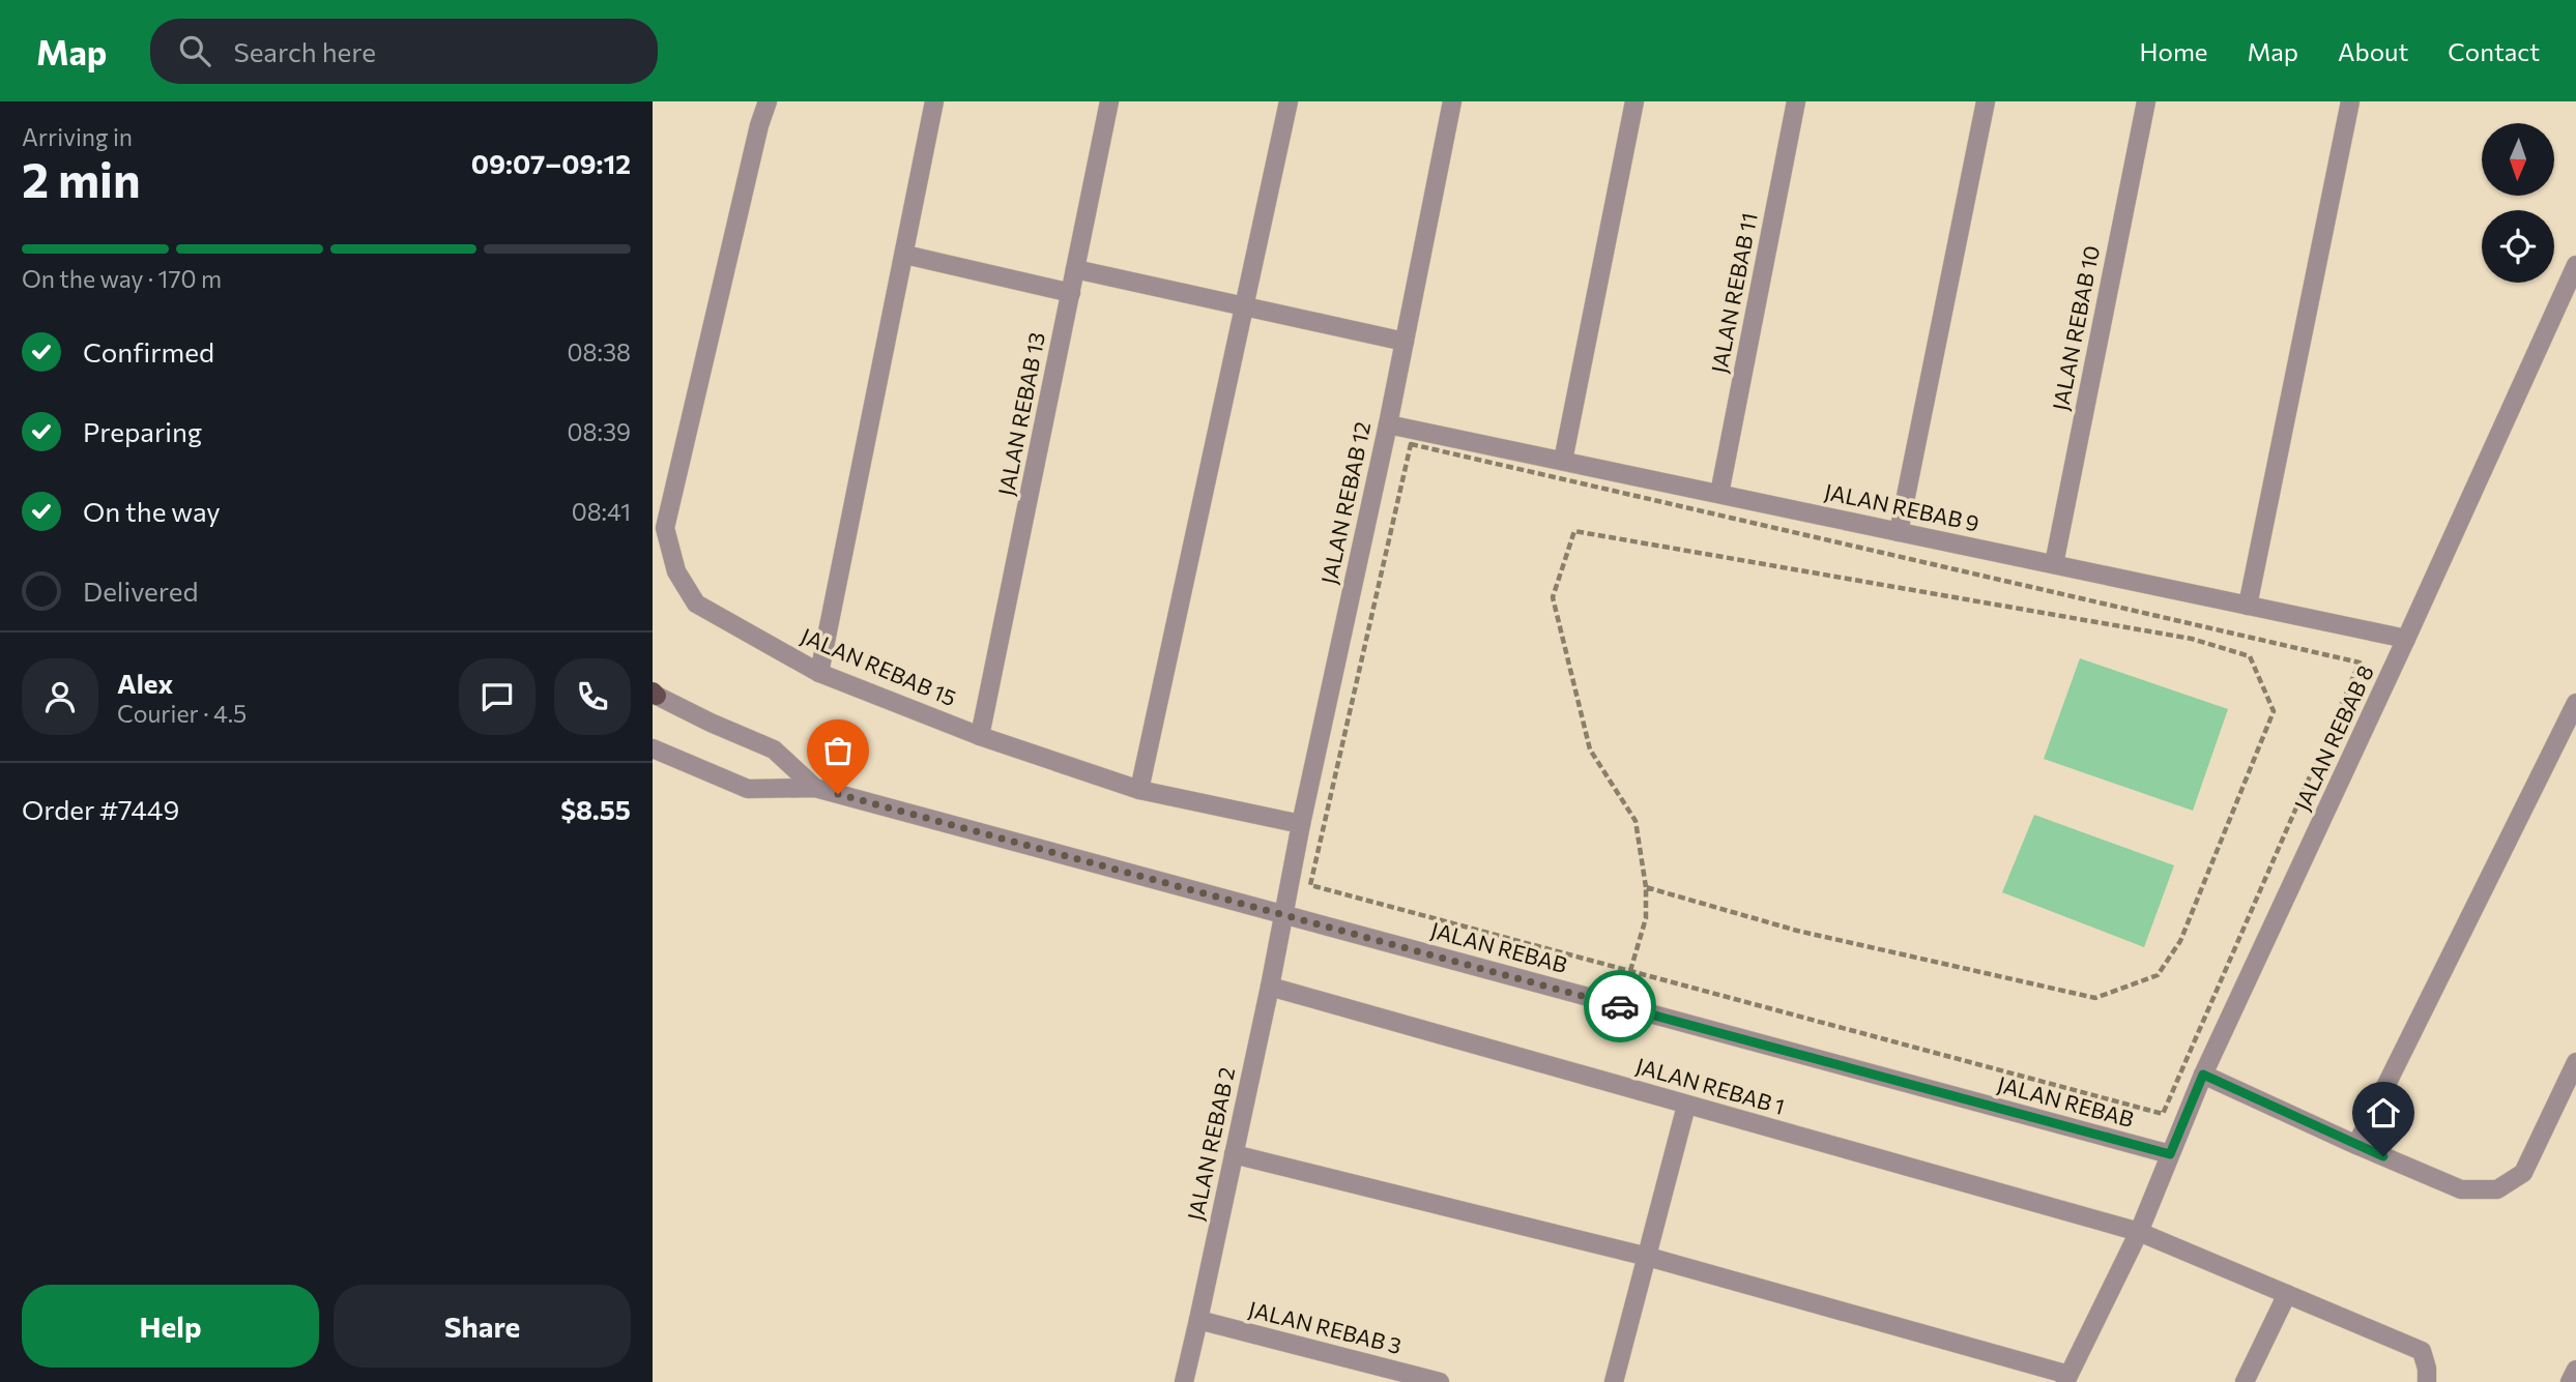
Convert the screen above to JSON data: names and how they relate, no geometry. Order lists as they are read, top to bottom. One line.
{"streets":{"street":["JALAN REBAB 11","JALAN REBAB 10","JALAN REBAB 13","JALAN REBAB 12","JALAN REBAB 9","JALAN REBAB 15","JALAN REBAB 8","JALAN REBAB","JALAN REBAB 1","JALAN REBAB 2","JALAN REBAB 3"]},"crossings":[["JALAN REBAB 11","JALAN REBAB 9"],["JALAN REBAB 10","JALAN REBAB 9"],["JALAN REBAB 13","JALAN REBAB 15"],["JALAN REBAB 12","JALAN REBAB 9"],["JALAN REBAB 12","JALAN REBAB 15"],["JALAN REBAB 12","JALAN REBAB"],["JALAN REBAB 12","JALAN REBAB 2"],["JALAN REBAB 9","JALAN REBAB 8"],["JALAN REBAB 8","JALAN REBAB"],["JALAN REBAB 8","JALAN REBAB 1"],["JALAN REBAB","JALAN REBAB 2"],["JALAN REBAB 1","JALAN REBAB 2"],["JALAN REBAB 2","JALAN REBAB 3"]],"north":"bottom","page":{"header":"Map","search":"Search here","nav":["Home","Map","About","Contact"],"heading":["2 min","Arriving in","09:07–09:12"],"panel":["Alex","Courier · 4.5","Order #7449","$8.55"],"bar":"On the way · 170 m","list":[["Confirmed","08:38"],["Preparing","08:39"],["On the way","08:41"],"Delivered"],"buttons":["Help","Share"]}}
